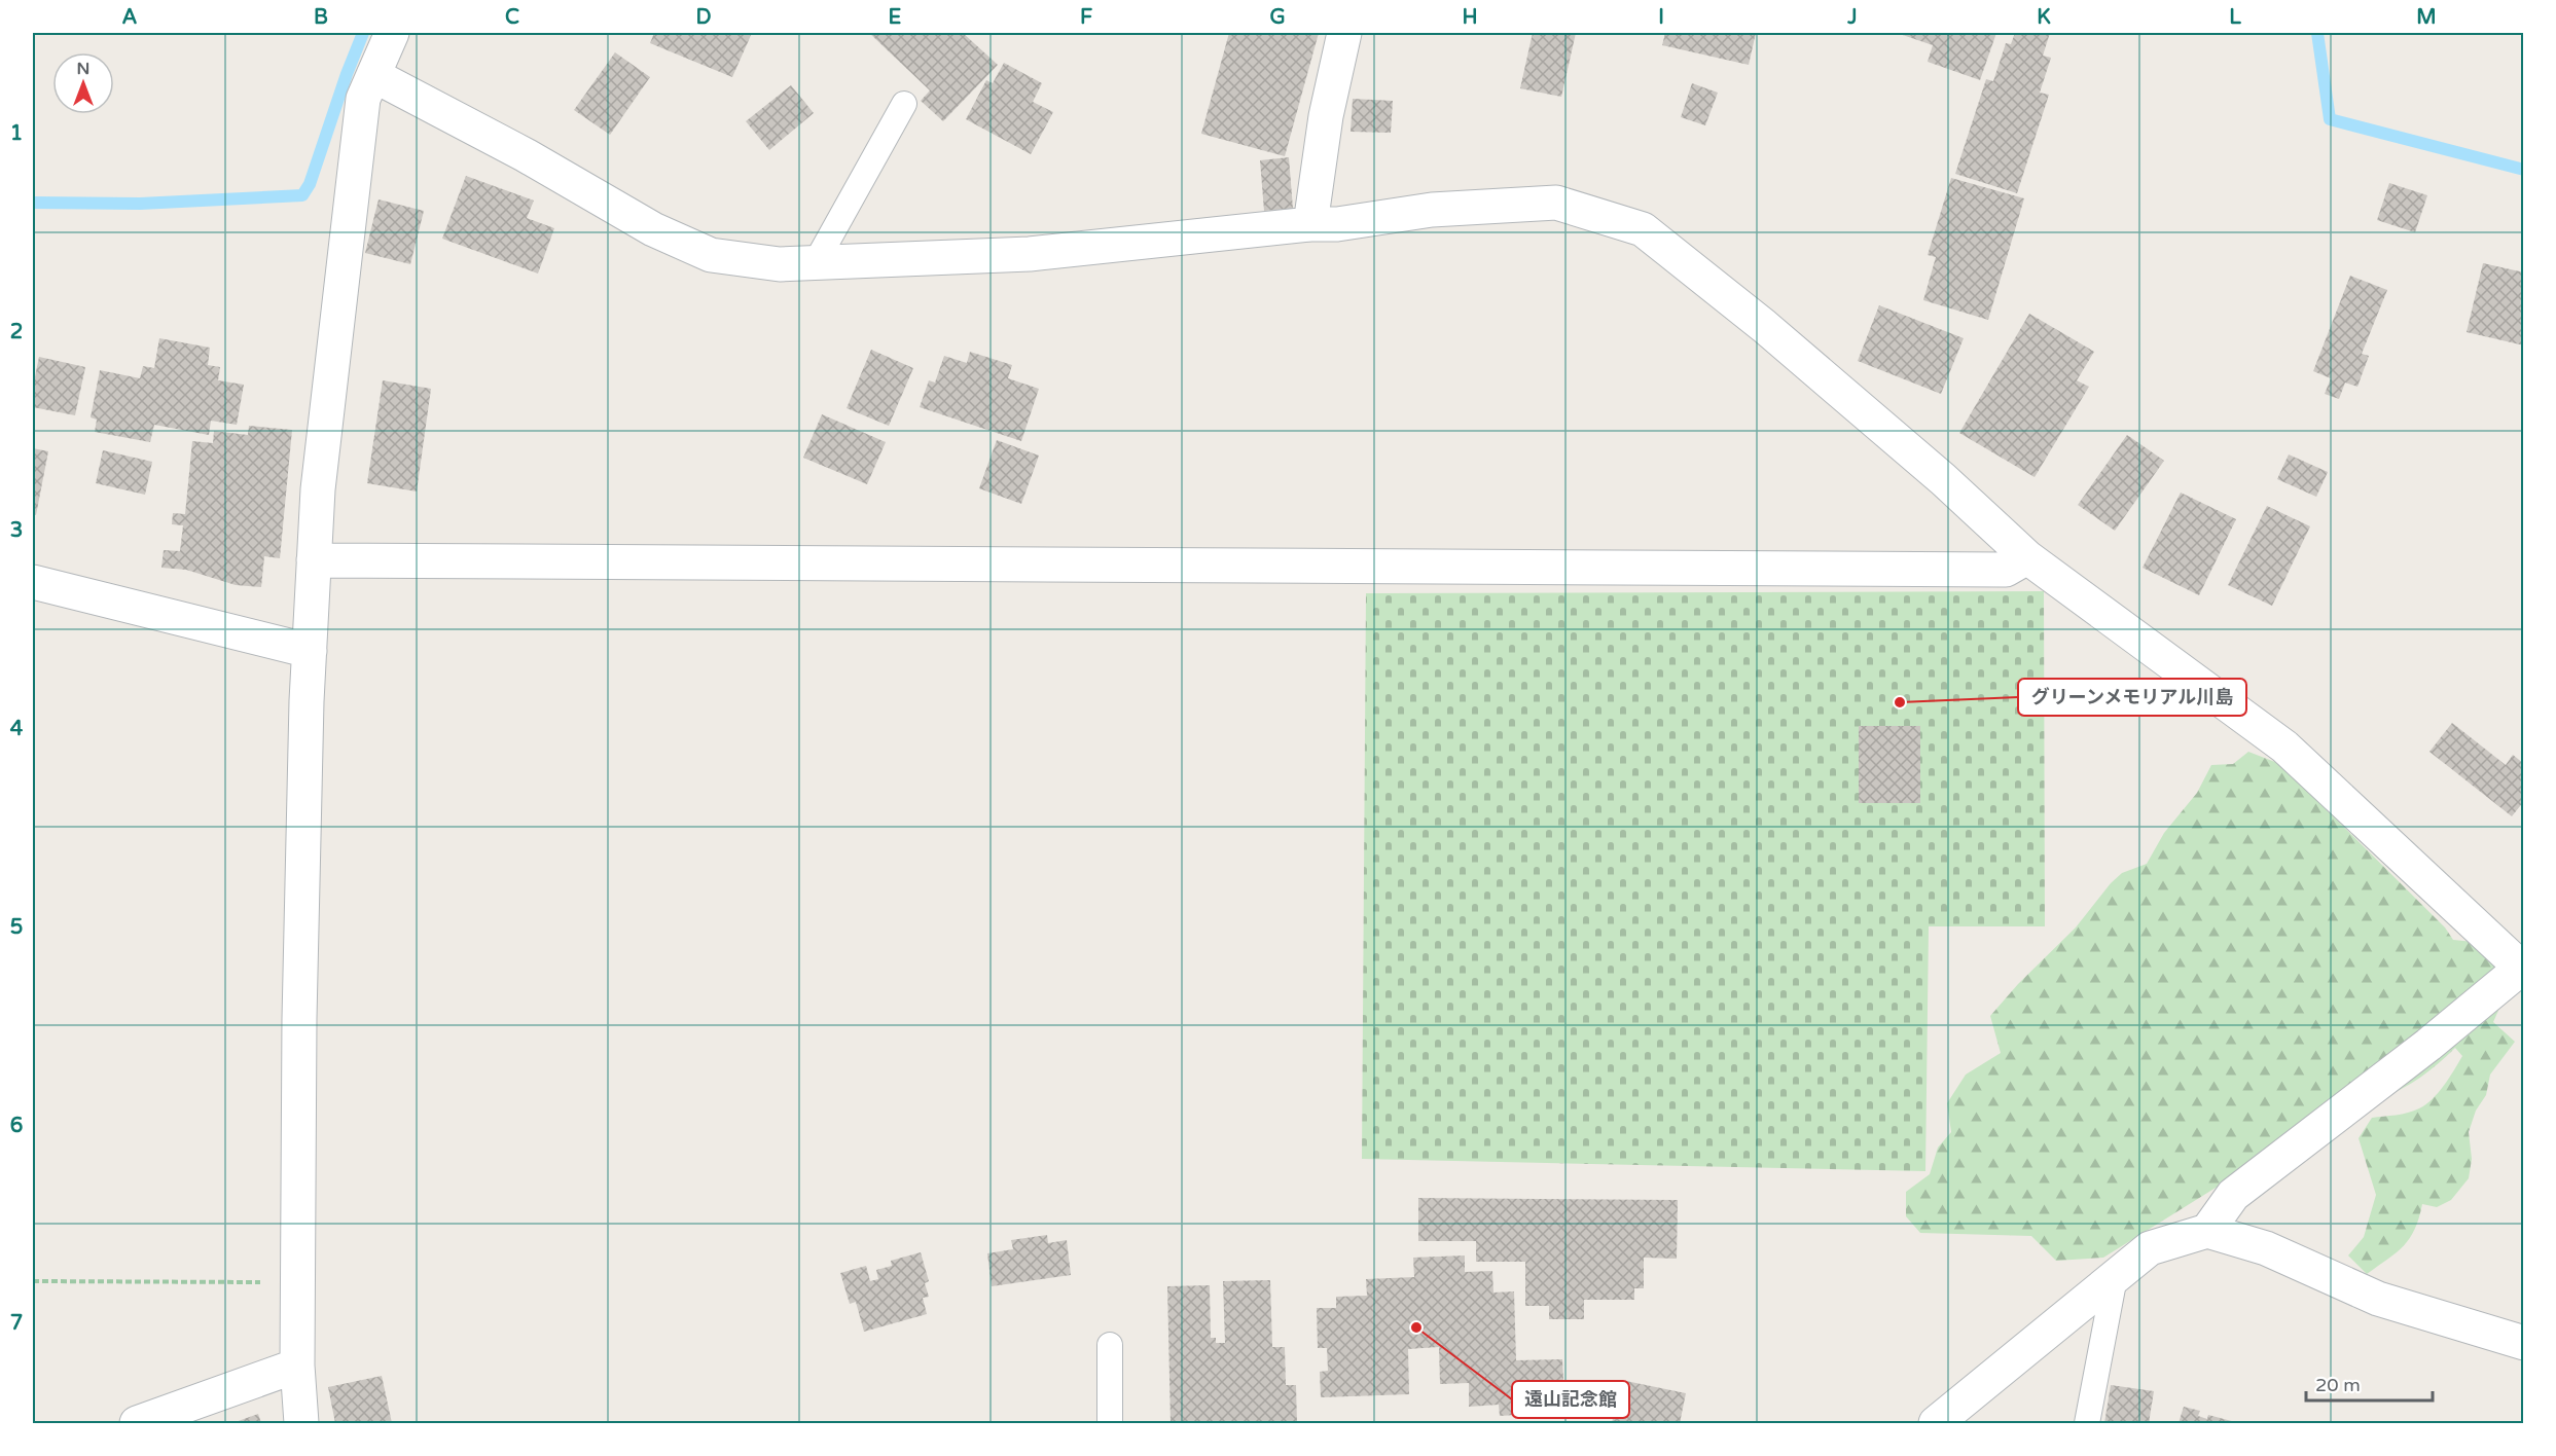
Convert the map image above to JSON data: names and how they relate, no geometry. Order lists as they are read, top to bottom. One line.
{"places":["グリーンメモリアル川島","遠山記念館"],"scale_bar":"20 m","north":"top","grid":{"columns":["A","B","C","D","E","F","G","H","I","J","K","L","M"],"rows":["1","2","3","4","5","6","7"]}}
